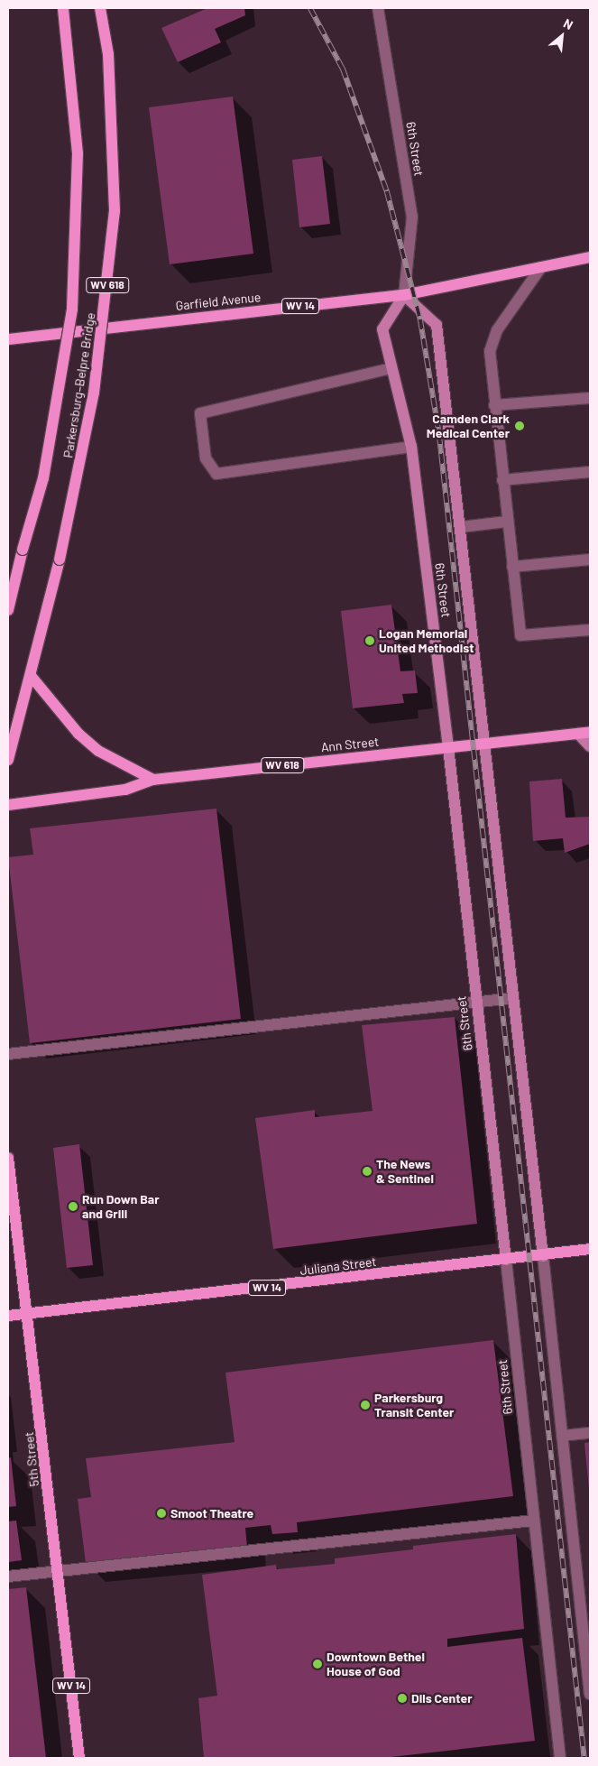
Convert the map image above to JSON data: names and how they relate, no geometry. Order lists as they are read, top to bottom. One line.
{"streets":{"main road":["WV 618","Garfield Avenue","WV 14","Parkersburg–Belpre Bridge","Ann Street","Juliana Street","5th Street"],"street":["6th Street"]},"crossings":[["6th Street","Garfield Avenue"],["6th Street","Ann Street"],["6th Street","Juliana Street"],["Juliana Street","5th Street"]],"places":["Camden Clark Medical Center","Logan Memorial United Methodist","The News & Sentinel","Run Down Bar and Grill","Parkersburg Transit Center","Smoot Theatre","Downtown Bethel House of God","Dils Center"],"north":"top right"}
